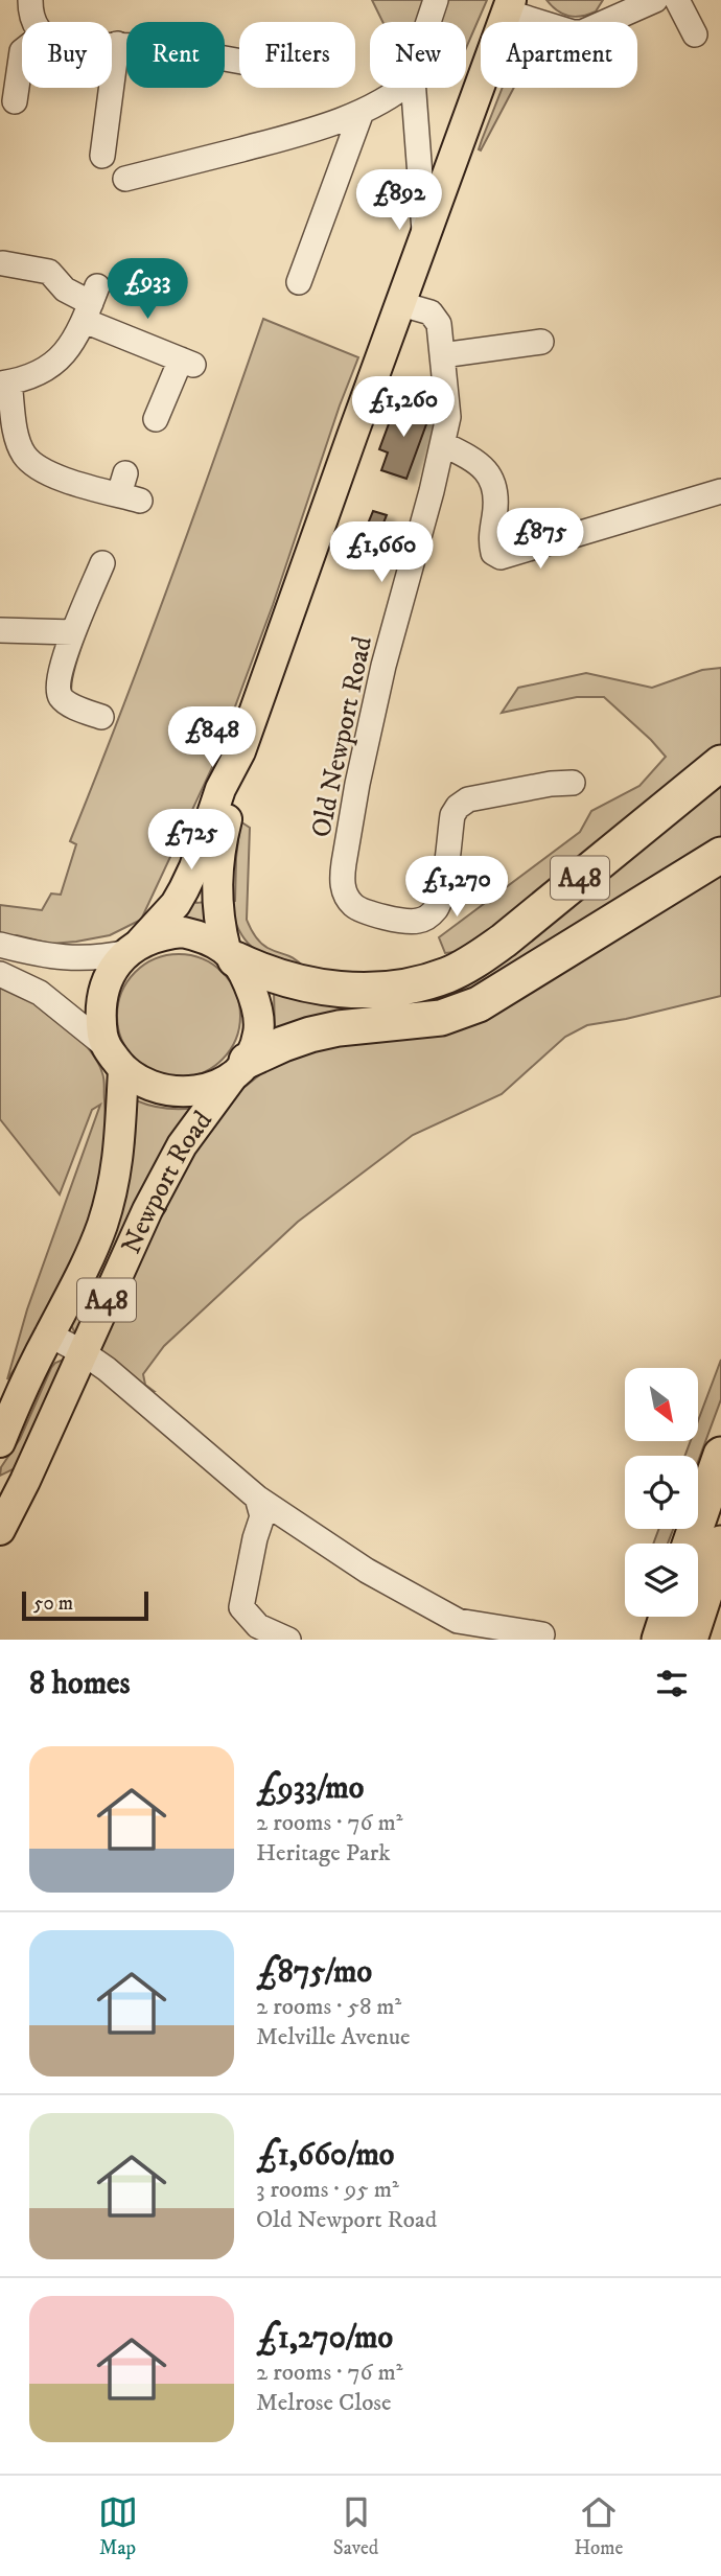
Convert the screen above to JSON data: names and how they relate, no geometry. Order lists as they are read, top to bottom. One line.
{"streets":{"highway":["A48"],"main road":["Newport Road"],"street":["Old Newport Road"]},"crossings":[["A48","Newport Road"]],"scale_bar":"50 m","north":"bottom right","page":{"chip":["Buy","Rent","Filters","New","Apartment"],"price":["£892","£933","£1,260","£875","£1,660","£848","£725","£1,270"],"scale":"50 m","heading":"8 homes","list":[{"name":"£933/mo","note":"2 rooms · 76 m² · Heritage Park"},{"name":"£875/mo","note":"2 rooms · 58 m² · Melville Avenue"},{"name":"£1,660/mo","note":"3 rooms · 95 m² · Old Newport Road"},{"name":"£1,270/mo","note":"2 rooms · 76 m² · Melrose Close"}],"tabs":["Map","Saved","Home"]}}
